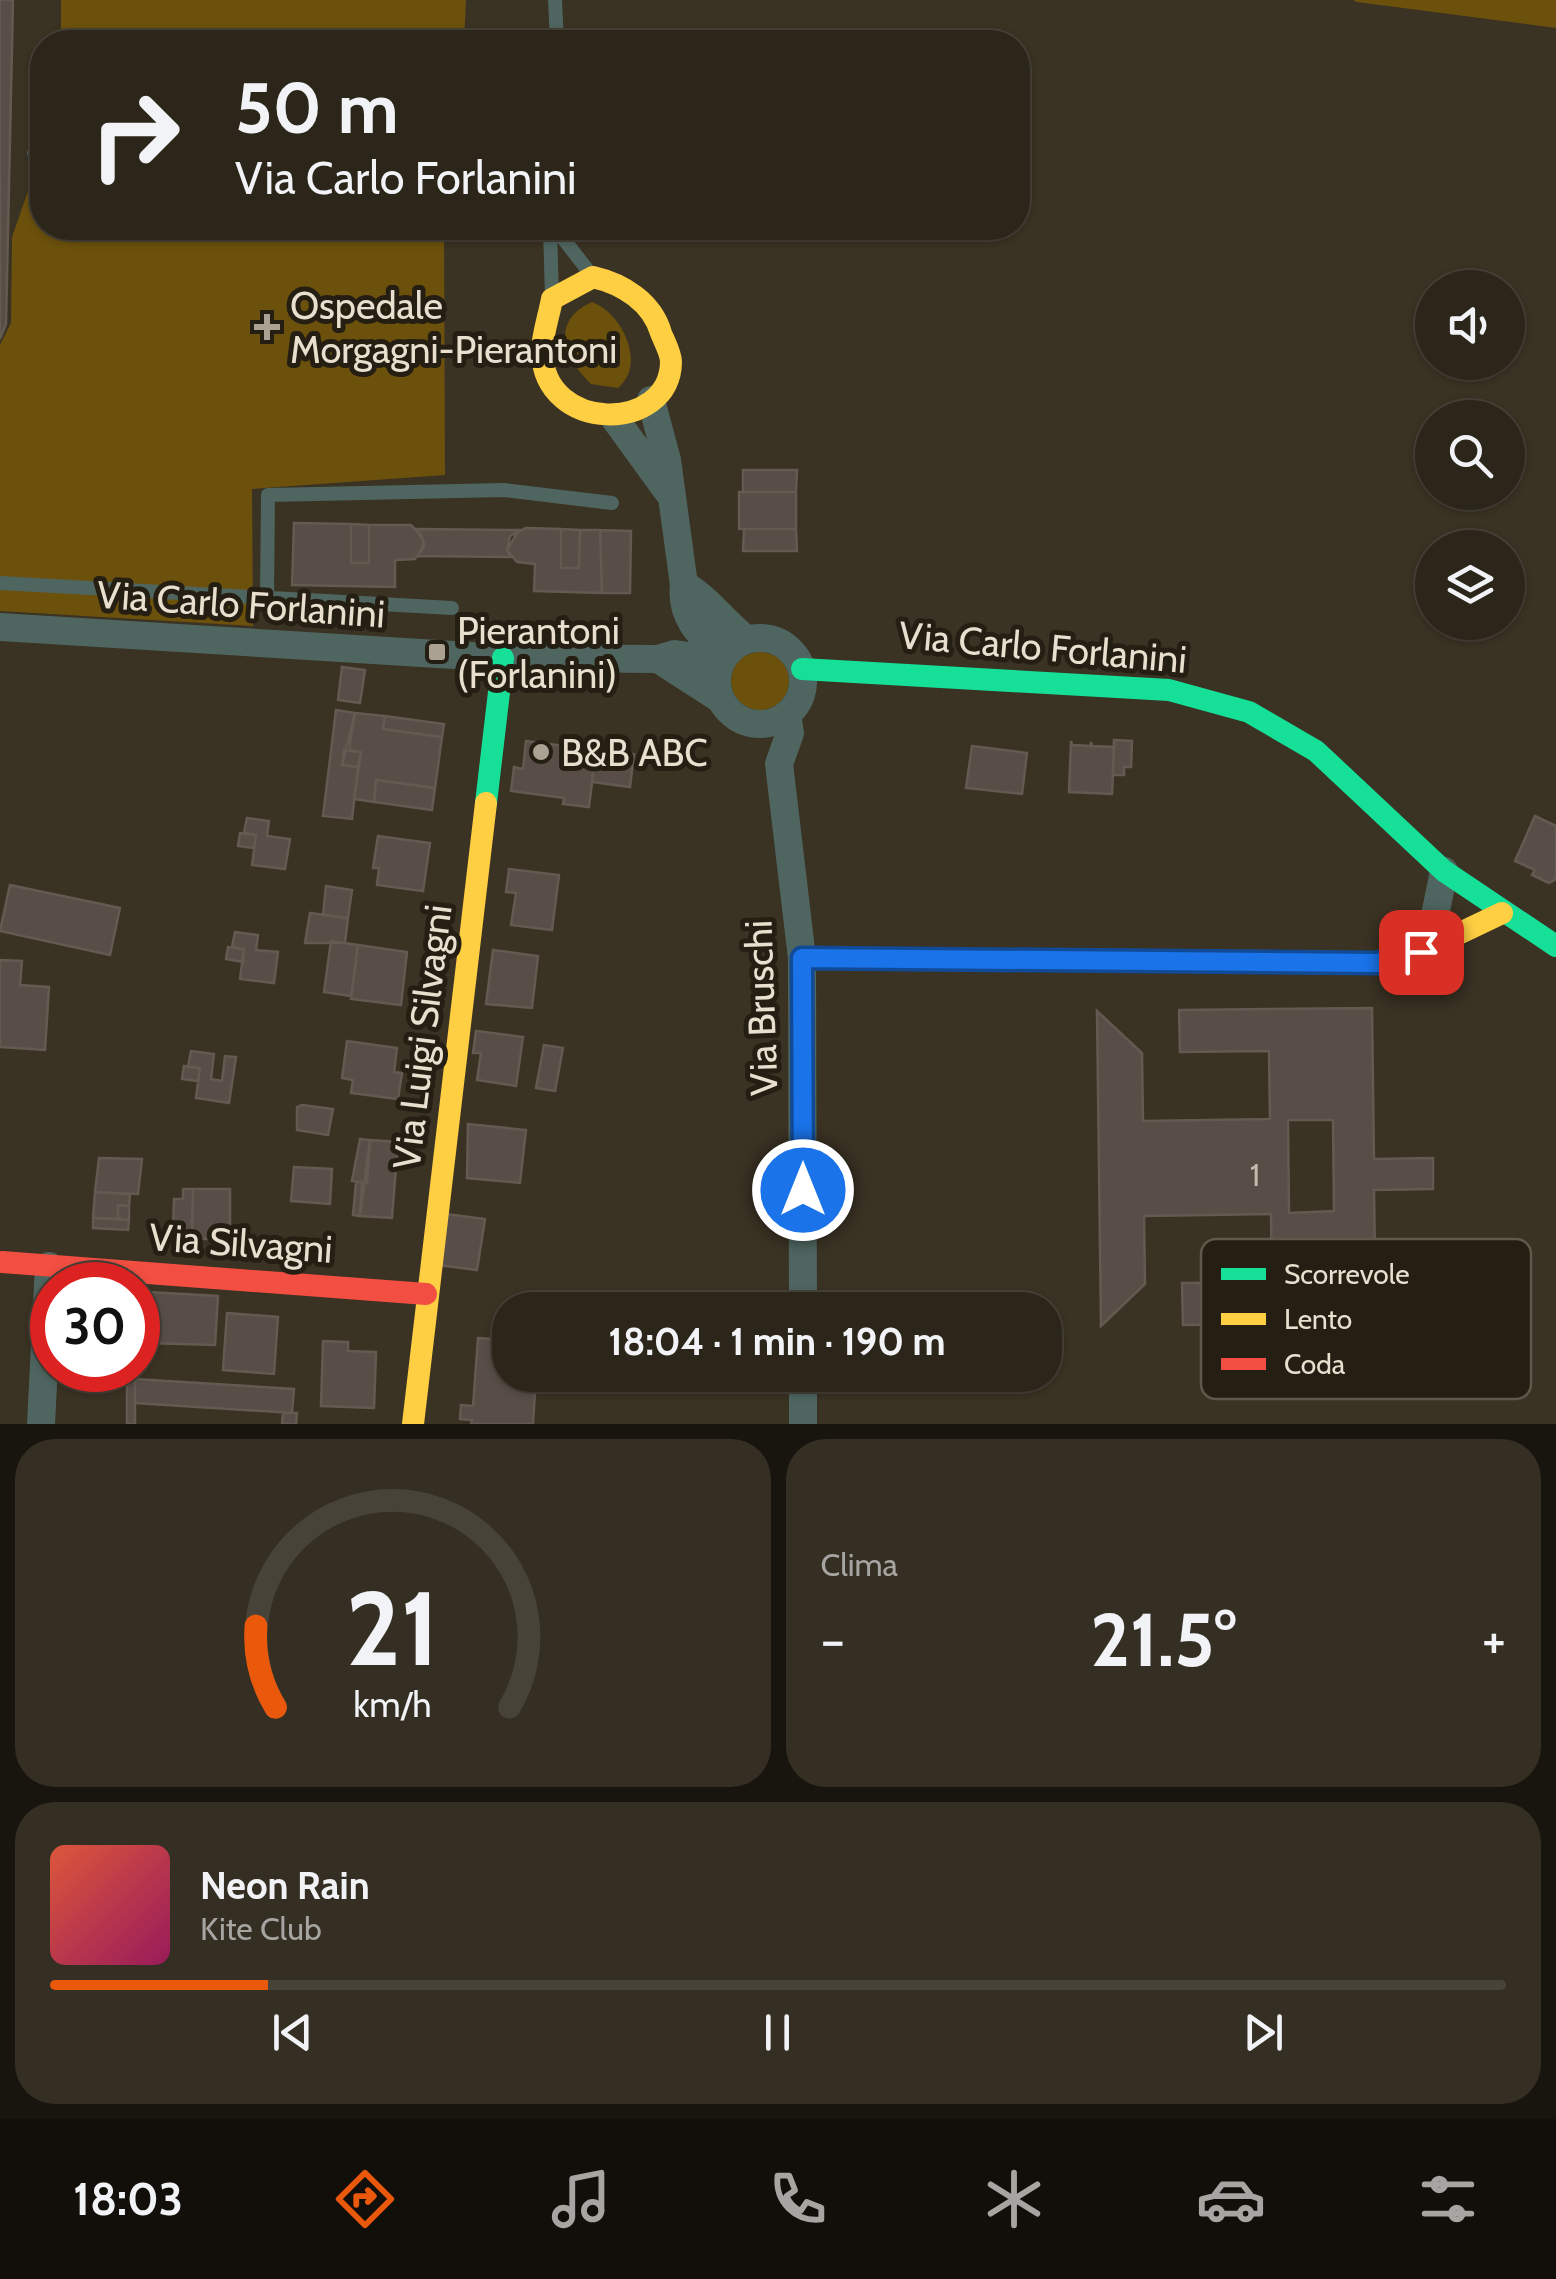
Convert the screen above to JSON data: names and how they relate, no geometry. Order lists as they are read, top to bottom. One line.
{"streets":{"street":["Via Carlo Forlanini","Via Bruschi","Via Luigi Silvagni","Via Silvagni"]},"crossings":[["Via Carlo Forlanini","Via Bruschi"],["Via Carlo Forlanini","Via Luigi Silvagni"],["Via Luigi Silvagni","Via Silvagni"]],"places":{"health":["Ospedale Morgagni-Pierantoni"],"transit":["Pierantoni (Forlanini)"],"other":["B&B ABC"]},"house_numbers":["1"],"legend":["Scorrevole","Lento","Coda"],"page":{"turn":["50 m","Via Carlo Forlanini"],"limit":"30","trip":"18:04 · 1 min · 190 m","tile":"Clima","heat":["−","21.5°","+"],"song":["Neon Rain","Kite Club"],"tabs":"18:03","gauge":["21","km/h"]}}
